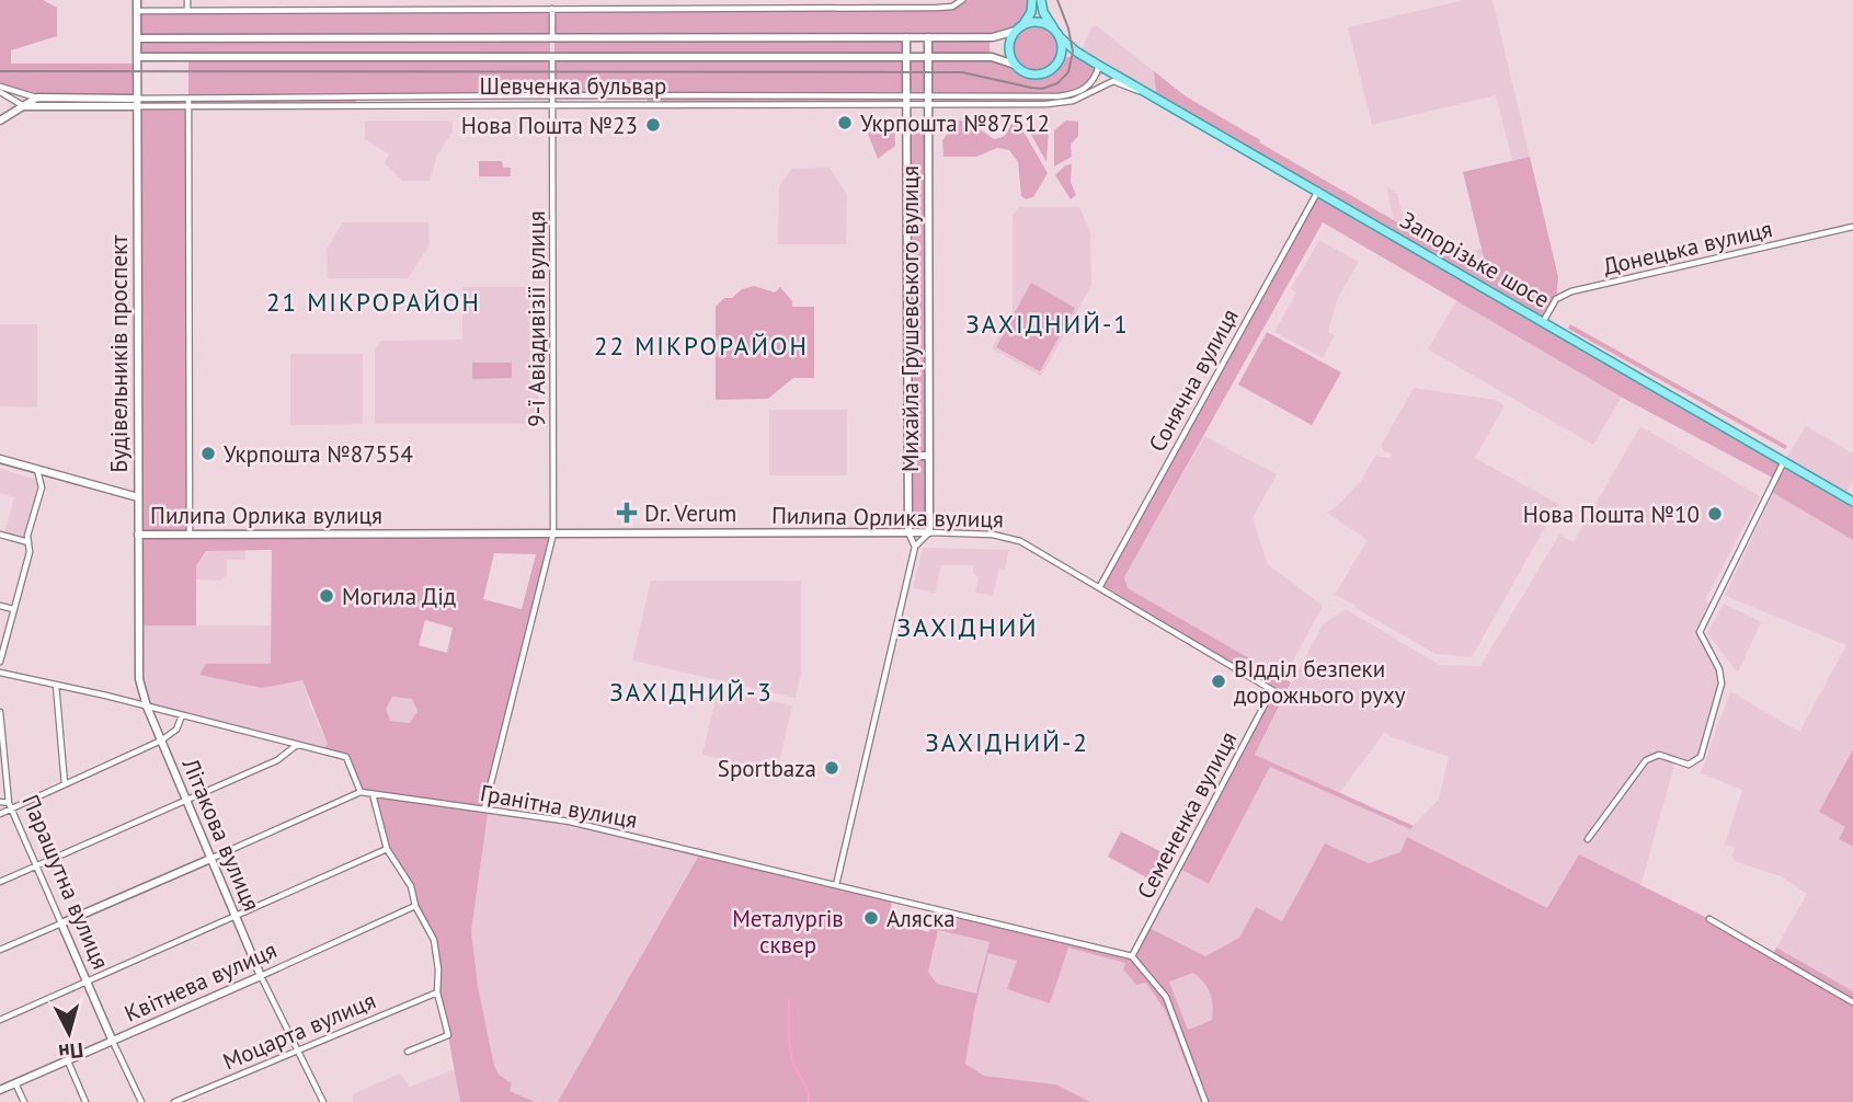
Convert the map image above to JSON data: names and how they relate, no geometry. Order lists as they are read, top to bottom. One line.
{"streets":{"main road":["Шевченка бульвар","Запорізьке шосе","Михайла Грушевського вулиця","Будівельників проспект","Пилипа Орлика вулиця","Літакова вулиця","Парашутна вулиця","Квітнева вулиця"],"street":["Донецька вулиця","9-ї Авіадивізії вулиця","Сонячна вулиця","Гранітна вулиця","Семененка вулиця","Моцарта вулиця"]},"crossings":[["Шевченка бульвар","Запорізьке шосе"],["Шевченка бульвар","9-ї Авіадивізії вулиця"],["Шевченка бульвар","Михайла Грушевського вулиця"],["Шевченка бульвар","Будівельників проспект"],["Донецька вулиця","Запорізьке шосе"],["Запорізьке шосе","Сонячна вулиця"],["9-ї Авіадивізії вулиця","Пилипа Орлика вулиця"],["9-ї Авіадивізії вулиця","Гранітна вулиця"],["Михайла Грушевського вулиця","Пилипа Орлика вулиця"],["Будівельників проспект","Пилипа Орлика вулиця"],["Будівельників проспект","Літакова вулиця"],["Сонячна вулиця","Пилипа Орлика вулиця"],["Пилипа Орлика вулиця","Семененка вулиця"],["Гранітна вулиця","Семененка вулиця"],["Літакова вулиця","Квітнева вулиця"],["Літакова вулиця","Моцарта вулиця"],["Парашутна вулиця","Квітнева вулиця"]],"districts":["21 МІКРОРАЙОН","ЗАХІДНИЙ-1","22 МІКРОРАЙОН","ЗАХІДНИЙ","ЗАХІДНИЙ-3","ЗАХІДНИЙ-2"],"parks":["Металургів сквер"],"places":{"other":["Укрпошта №87512","Нова Пошта №23","Укрпошта №87554","Нова Пошта №10","Могила Дiд","ВІдділ безпеки дорожнього руху","Sportbaza","Аляска"],"health":["Dr. Verum"]},"north":"bottom"}
